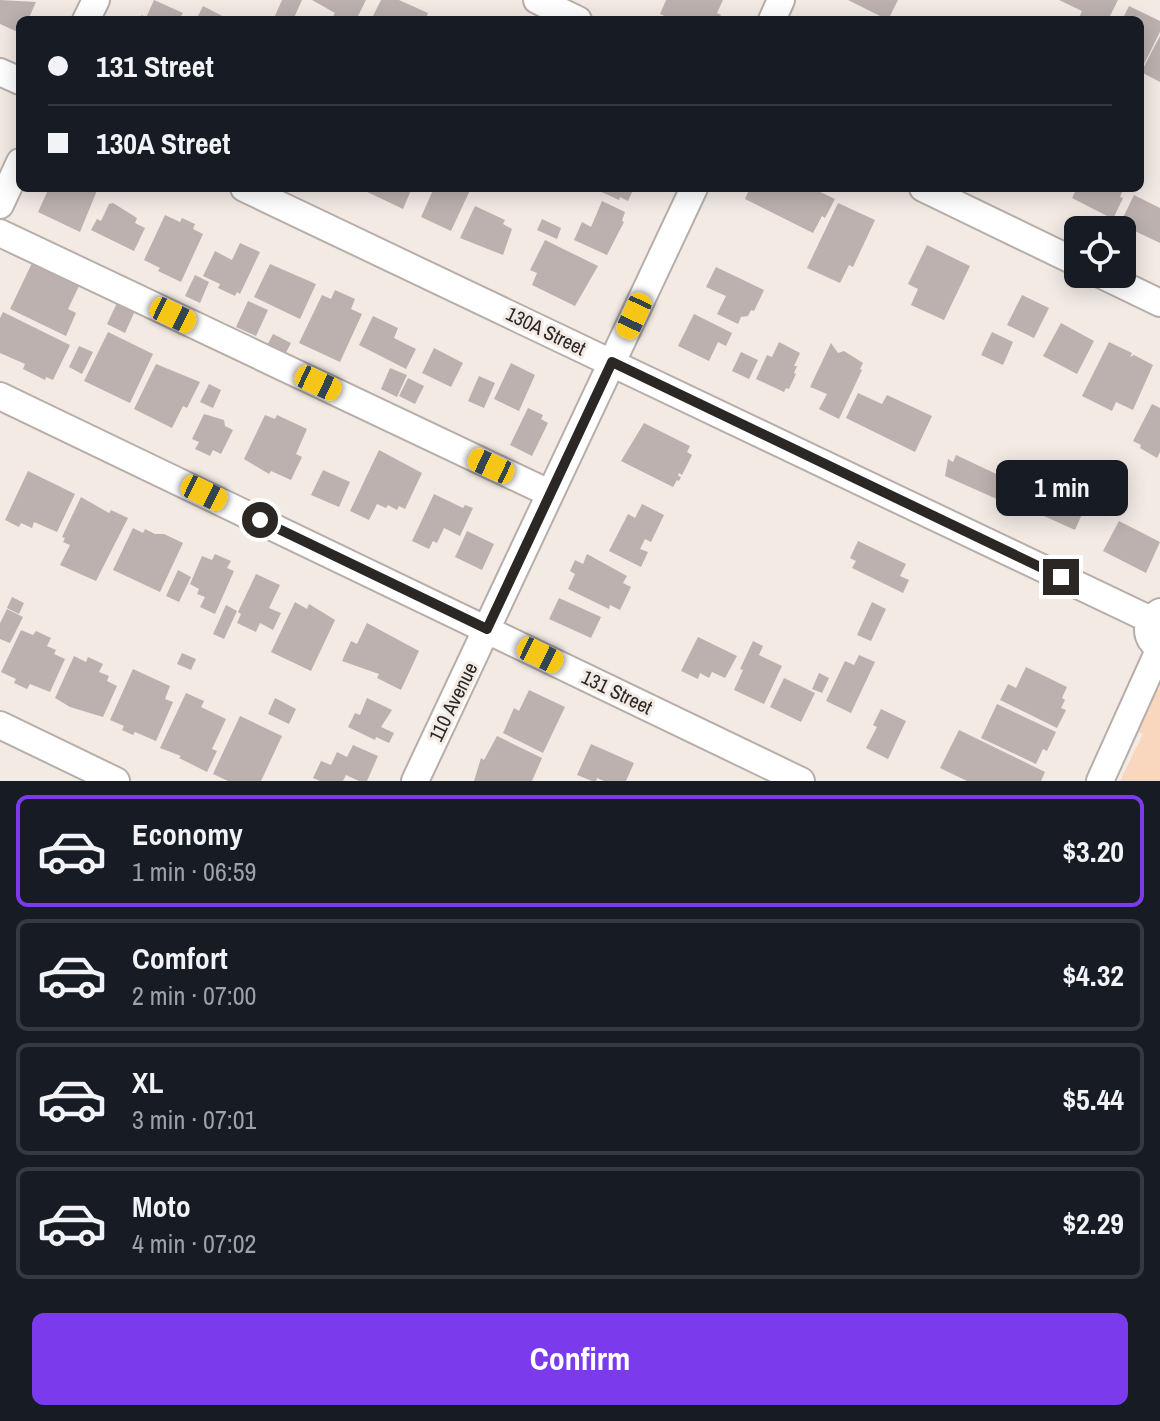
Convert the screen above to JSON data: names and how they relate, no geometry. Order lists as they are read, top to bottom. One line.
{"streets":{"street":["130A Street","131 Street","110 Avenue"]},"crossings":[["130A Street","110 Avenue"],["131 Street","110 Avenue"]],"page":{"banner":["131 Street","130A Street"],"bubble":"1 min","list":[{"name":"Economy","note":"1 min · 06:59","value":"$3.20"},{"name":"Comfort","note":"2 min · 07:00","value":"$4.32"},{"name":"XL","note":"3 min · 07:01","value":"$5.44"},{"name":"Moto","note":"4 min · 07:02","value":"$2.29"}],"buttons":"Confirm"}}
